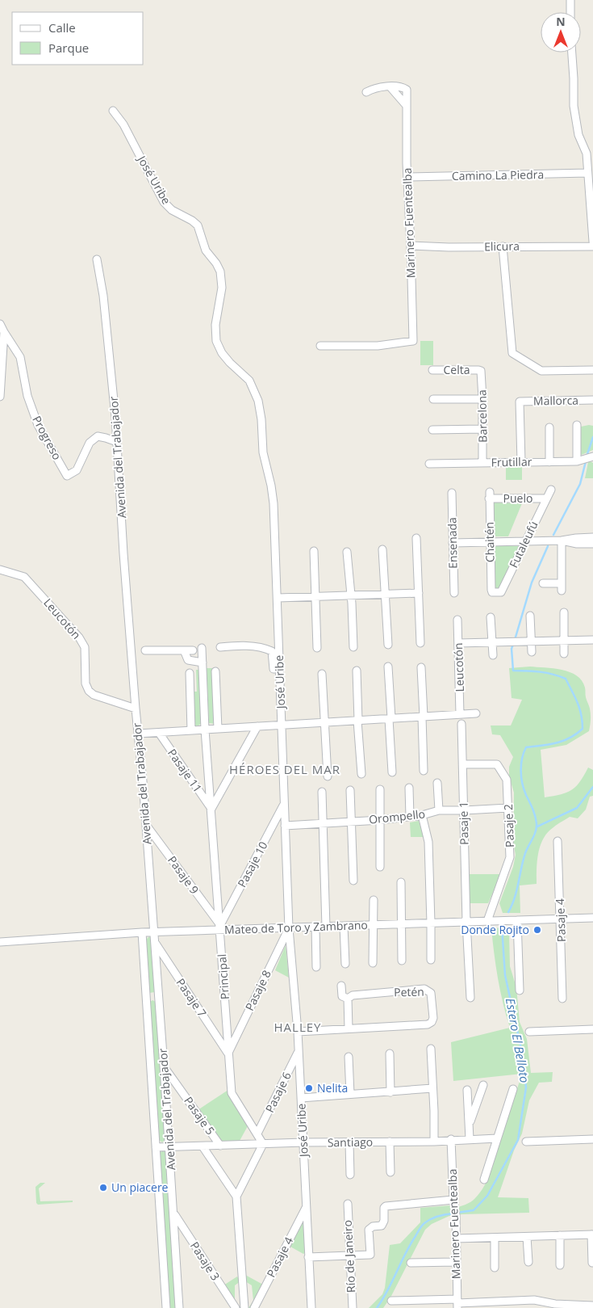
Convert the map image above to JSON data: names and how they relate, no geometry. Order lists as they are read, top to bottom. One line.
{"streets":{"street":["Camino La Piedra","José Uribe","Marinero Fuentealba","Elicura","Celta","Mallorca","Barcelona","Progreso","Avenida del Trabajador","Frutillar","Puelo","Chaitén","Ensenada","Futaleufú","Leucotón","Pasaje 11","Orompello","Pasaje 1","Pasaje 2","Pasaje 10","Pasaje 9","Pasaje 4","Mateo de Toro y Zambrano","Principal","Pasaje 8","Petén","Pasaje 7","Pasaje 6","Pasaje 5","Santiago","Río de Janeiro","Pasaje 3"]},"crossings":[["Camino La Piedra","Marinero Fuentealba"],["José Uribe","Orompello"],["José Uribe","Pasaje 10"],["José Uribe","Pasaje 4"],["José Uribe","Mateo de Toro y Zambrano"],["José Uribe","Pasaje 8"],["José Uribe","Petén"],["José Uribe","Pasaje 6"],["José Uribe","Santiago"],["Marinero Fuentealba","Elicura"],["Marinero Fuentealba","Santiago"],["Celta","Barcelona"],["Mallorca","Frutillar"],["Barcelona","Frutillar"],["Progreso","Avenida del Trabajador"],["Avenida del Trabajador","Leucotón"],["Avenida del Trabajador","Pasaje 9"],["Avenida del Trabajador","Mateo de Toro y Zambrano"],["Avenida del Trabajador","Pasaje 7"],["Avenida del Trabajador","Pasaje 5"],["Avenida del Trabajador","Santiago"],["Avenida del Trabajador","Pasaje 3"],["Puelo","Chaitén"],["Puelo","Futaleufú"],["Chaitén","Futaleufú"],["Pasaje 11","Principal"],["Orompello","Pasaje 1"],["Orompello","Pasaje 2"],["Pasaje 1","Pasaje 2"],["Pasaje 1","Mateo de Toro y Zambrano"],["Pasaje 2","Mateo de Toro y Zambrano"],["Pasaje 10","Pasaje 9"],["Pasaje 10","Mateo de Toro y Zambrano"],["Pasaje 10","Principal"],["Pasaje 9","Mateo de Toro y Zambrano"],["Pasaje 9","Principal"],["Pasaje 4","Mateo de Toro y Zambrano"],["Mateo de Toro y Zambrano","Principal"],["Mateo de Toro y Zambrano","Pasaje 8"],["Principal","Pasaje 8"],["Principal","Pasaje 7"],["Principal","Pasaje 6"],["Principal","Santiago"],["Pasaje 8","Pasaje 7"],["Pasaje 5","Santiago"]],"districts":["HÉROES DEL MAR","HALLEY"],"water":["Estero El Belloto"],"places":["Donde Rojito","Nelita","Un piacere"],"legend":["Calle","Parque"],"north":"top"}
